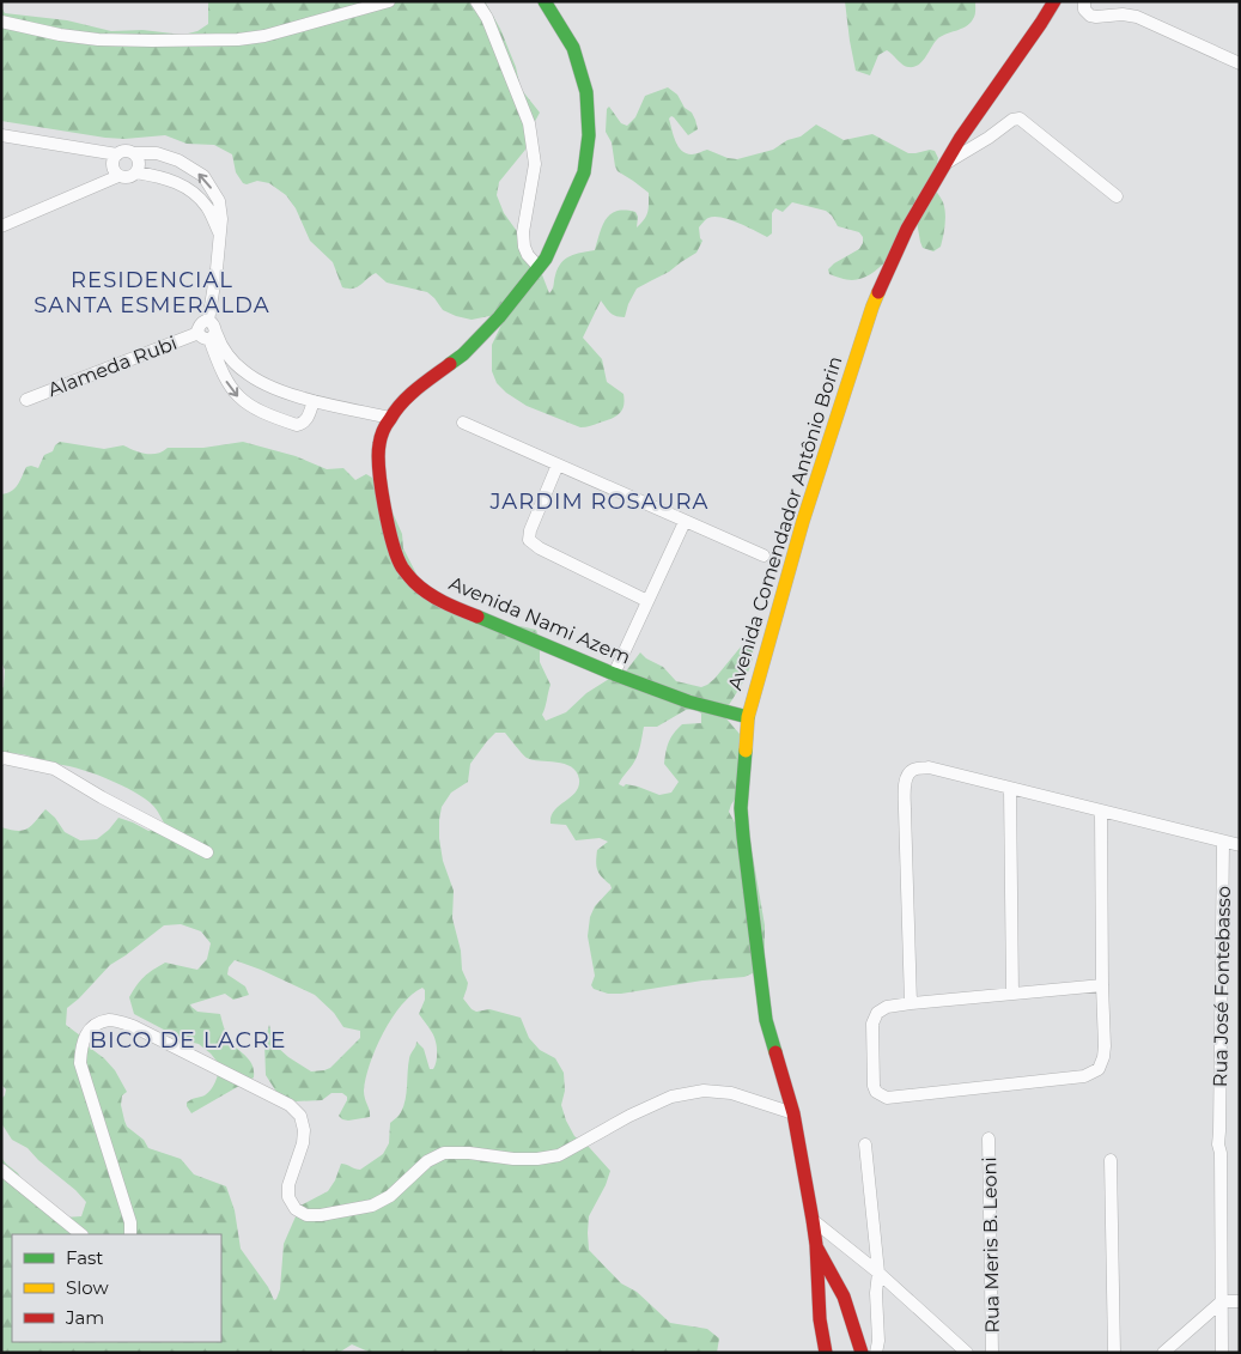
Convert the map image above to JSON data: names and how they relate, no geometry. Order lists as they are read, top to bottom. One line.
{"streets":{"main road":["Avenida Comendador Antônio Borin","Avenida Nami Azem"],"street":["Alameda Rubi","Rua José Fontebasso","Rua Meris B. Leoni"]},"crossings":[["Avenida Comendador Antônio Borin","Avenida Nami Azem"]],"districts":["RESIDENCIAL SANTA ESMERALDA","JARDIM ROSAURA","BICO DE LACRE"],"legend":["Fast","Slow","Jam"]}
